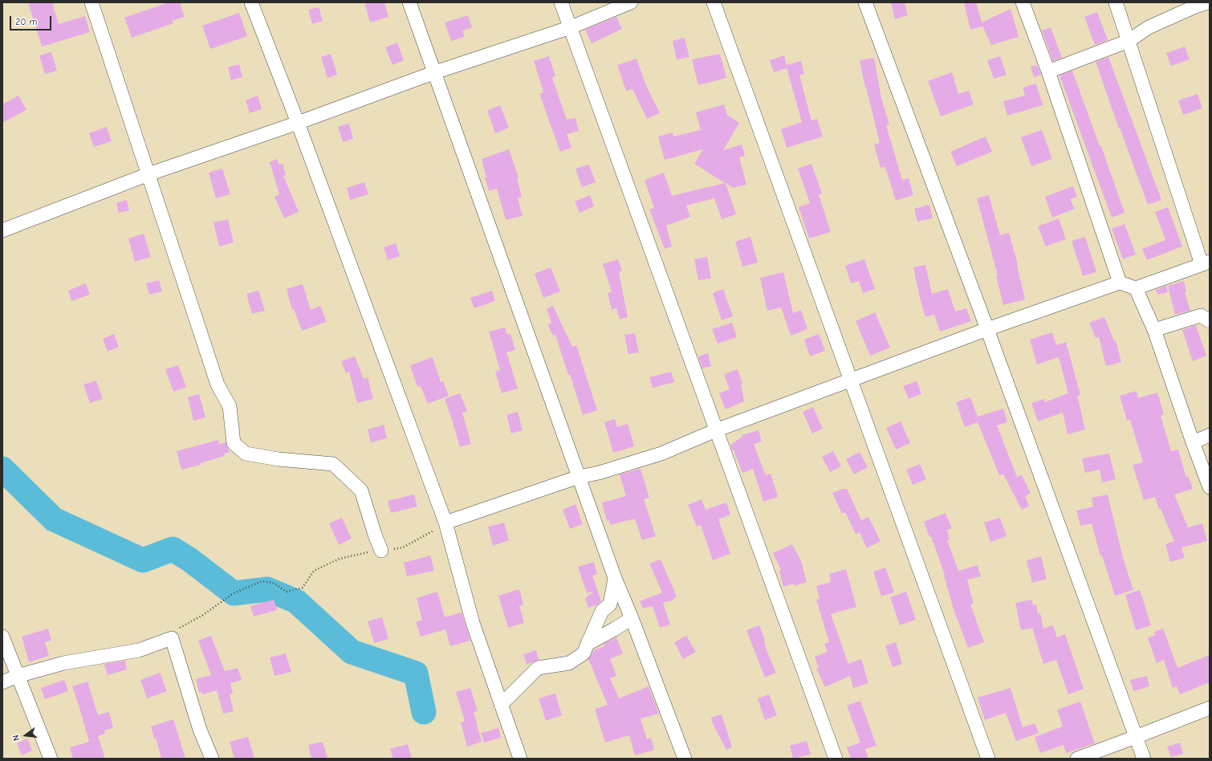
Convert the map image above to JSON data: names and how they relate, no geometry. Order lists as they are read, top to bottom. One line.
{"scale_bar":"20 m","north":"left"}
